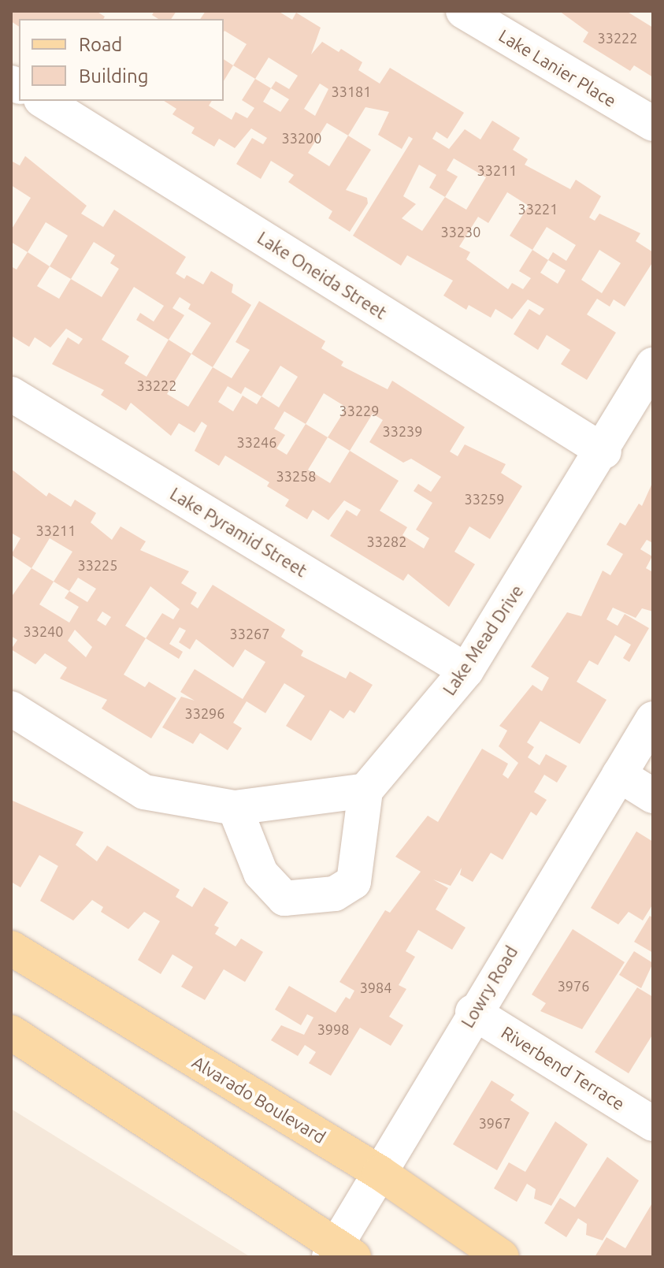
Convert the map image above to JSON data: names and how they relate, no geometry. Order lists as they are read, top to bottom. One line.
{"streets":{"main road":["Alvarado Boulevard"],"street":["Lake Lanier Place","Lake Oneida Street","Lake Pyramid Street","Lake Mead Drive","Lowry Road","Riverbend Terrace"]},"crossings":[["Lake Oneida Street","Lake Mead Drive"],["Lake Pyramid Street","Lake Mead Drive"],["Lowry Road","Riverbend Terrace"],["Lowry Road","Alvarado Boulevard"]],"house_numbers":["33222","33181","33200","33211","33221","33230","33222","33229","33239","33246","33258","33259","33211","33282","33225","33240","33267","33296","3976","3984","3998","3967"],"legend":["Road","Building"]}
